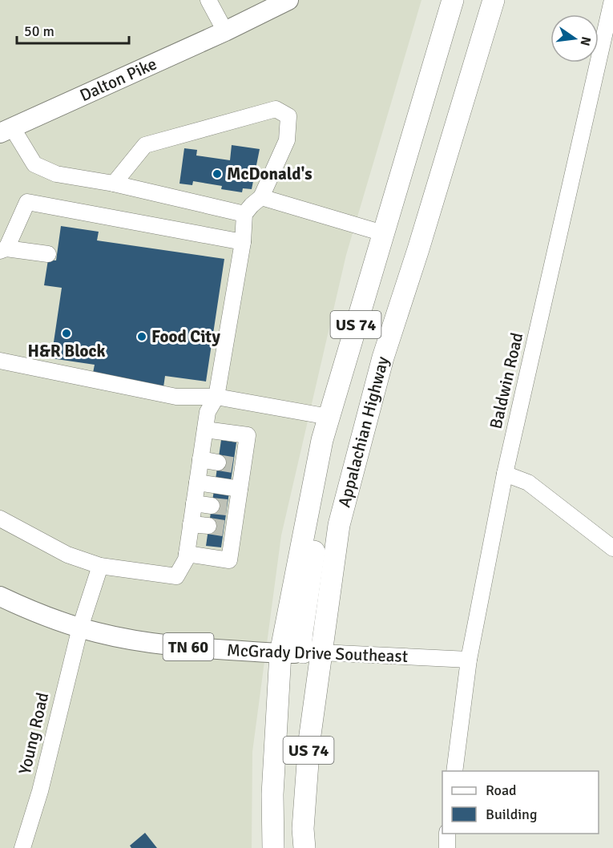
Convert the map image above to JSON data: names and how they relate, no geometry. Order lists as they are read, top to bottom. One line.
{"streets":{"highway":["US 74","Appalachian Highway"],"main road":["Dalton Pike","TN 60","McGrady Drive Southeast"],"street":["Baldwin Road","Young Road"]},"crossings":[["Baldwin Road","McGrady Drive Southeast"],["Appalachian Highway","McGrady Drive Southeast"],["McGrady Drive Southeast","Young Road"]],"places":["McDonald's","H&R Block","Food City"],"legend":["Road","Building"],"scale_bar":"50 m","north":"right"}
